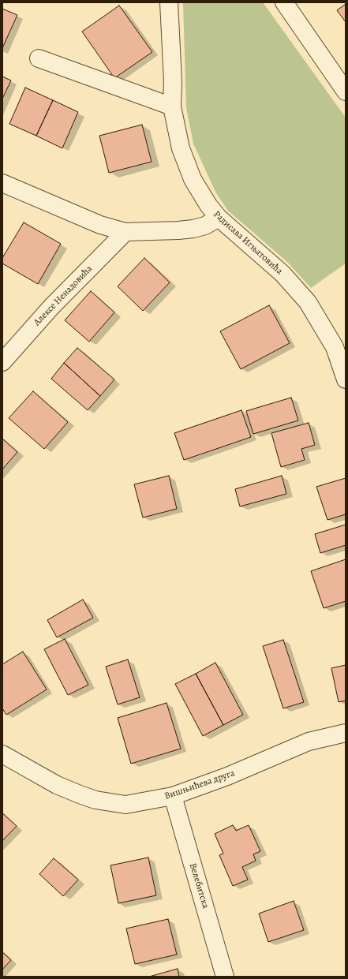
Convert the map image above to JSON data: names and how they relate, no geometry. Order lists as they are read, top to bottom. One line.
{"streets":{"street":["Радисава Игњатовића","Алексе Ненадовића","Вишњићева друга","Велебитска"]},"crossings":[["Вишњићева друга","Велебитска"]]}
